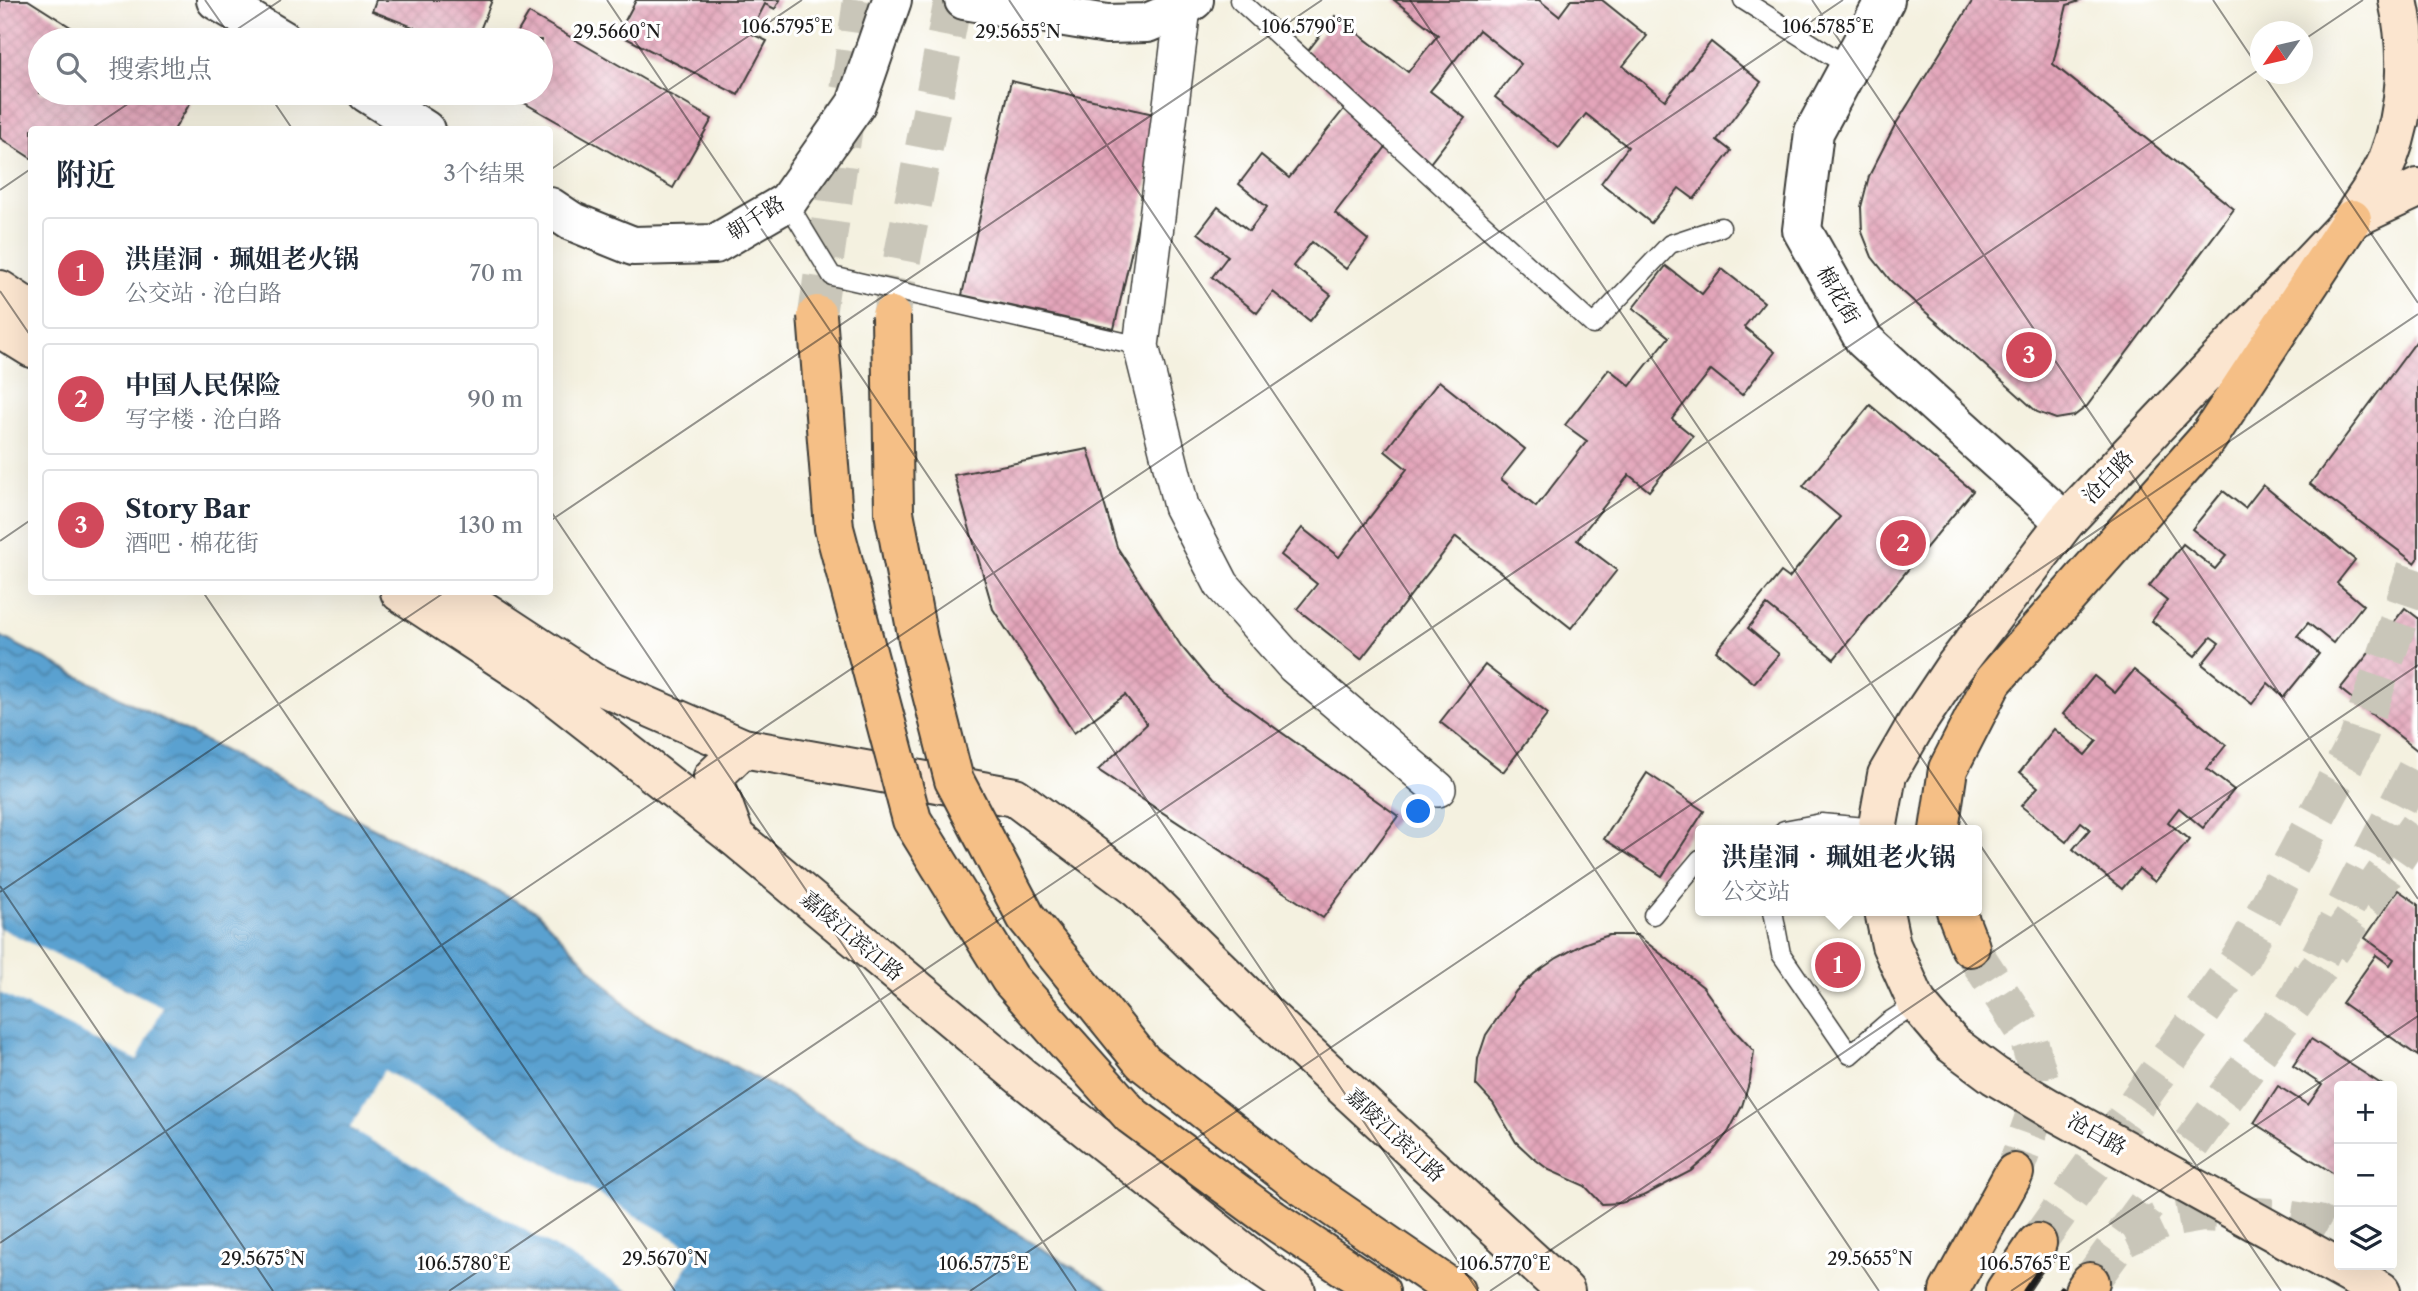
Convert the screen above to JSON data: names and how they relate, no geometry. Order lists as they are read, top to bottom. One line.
{"streets":{"main road":["沧白路","嘉陵江滨江路"],"street":["朝千路","棉花街"]},"crossings":[["棉花街","沧白路"]],"north":"bottom left","page":{"search":"搜索地点","heading":["附近","3个结果"],"list":[{"mark":"1","name":"洪崖洞‧珮姐老火锅","note":"公交站 · 沧白路","value":"70 m"},{"mark":"2","name":"中国人民保险","note":"写字楼 · 沧白路","value":"90 m"},{"mark":"3","name":"Story Bar","note":"酒吧 · 棉花街","value":"130 m"}],"pins":["3","2","1"],"popup":["洪崖洞‧珮姐老火锅","公交站"],"map_buttons":["+","−"]},"coordinates":["106.5795°E","106.5790°E","106.5785°E","29.5660°N","29.5655°N","29.5675°N","29.5670°N","106.5780°E","106.5775°E","106.5770°E","106.5765°E"]}
